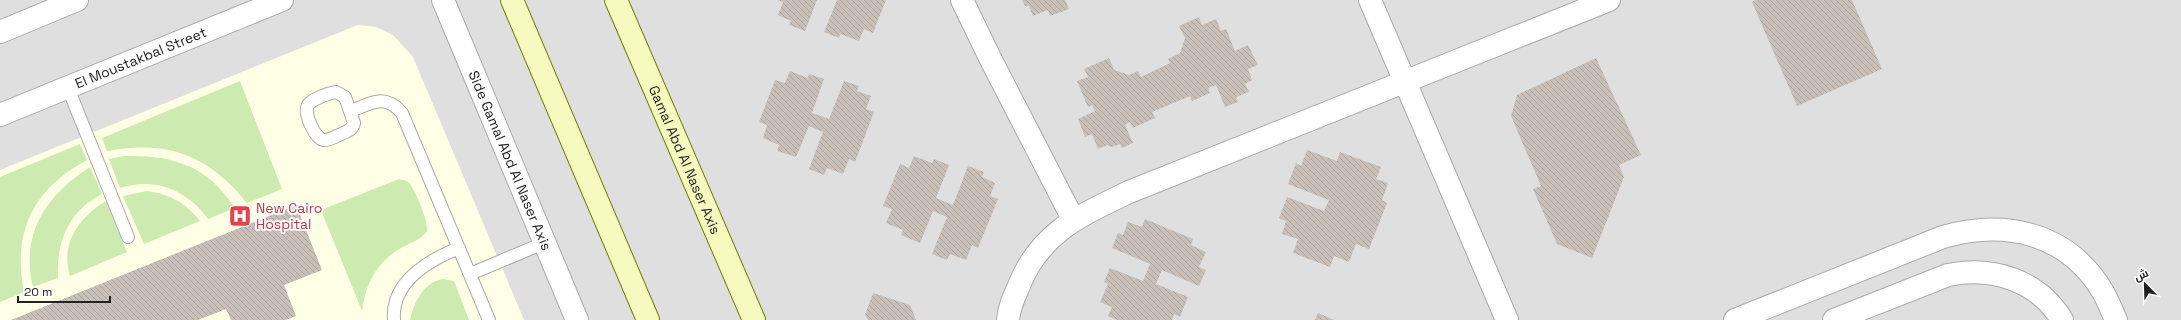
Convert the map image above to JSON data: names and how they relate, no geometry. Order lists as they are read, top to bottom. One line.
{"streets":{"main road":["Gamal Abd Al Naser Axis"],"street":["El Moustakbal Street","Side Gamal Abd Al Naser Axis"]},"places":{"hospital":["New Cairo Hospital"]},"scale_bar":"20 m","north":"top left"}
